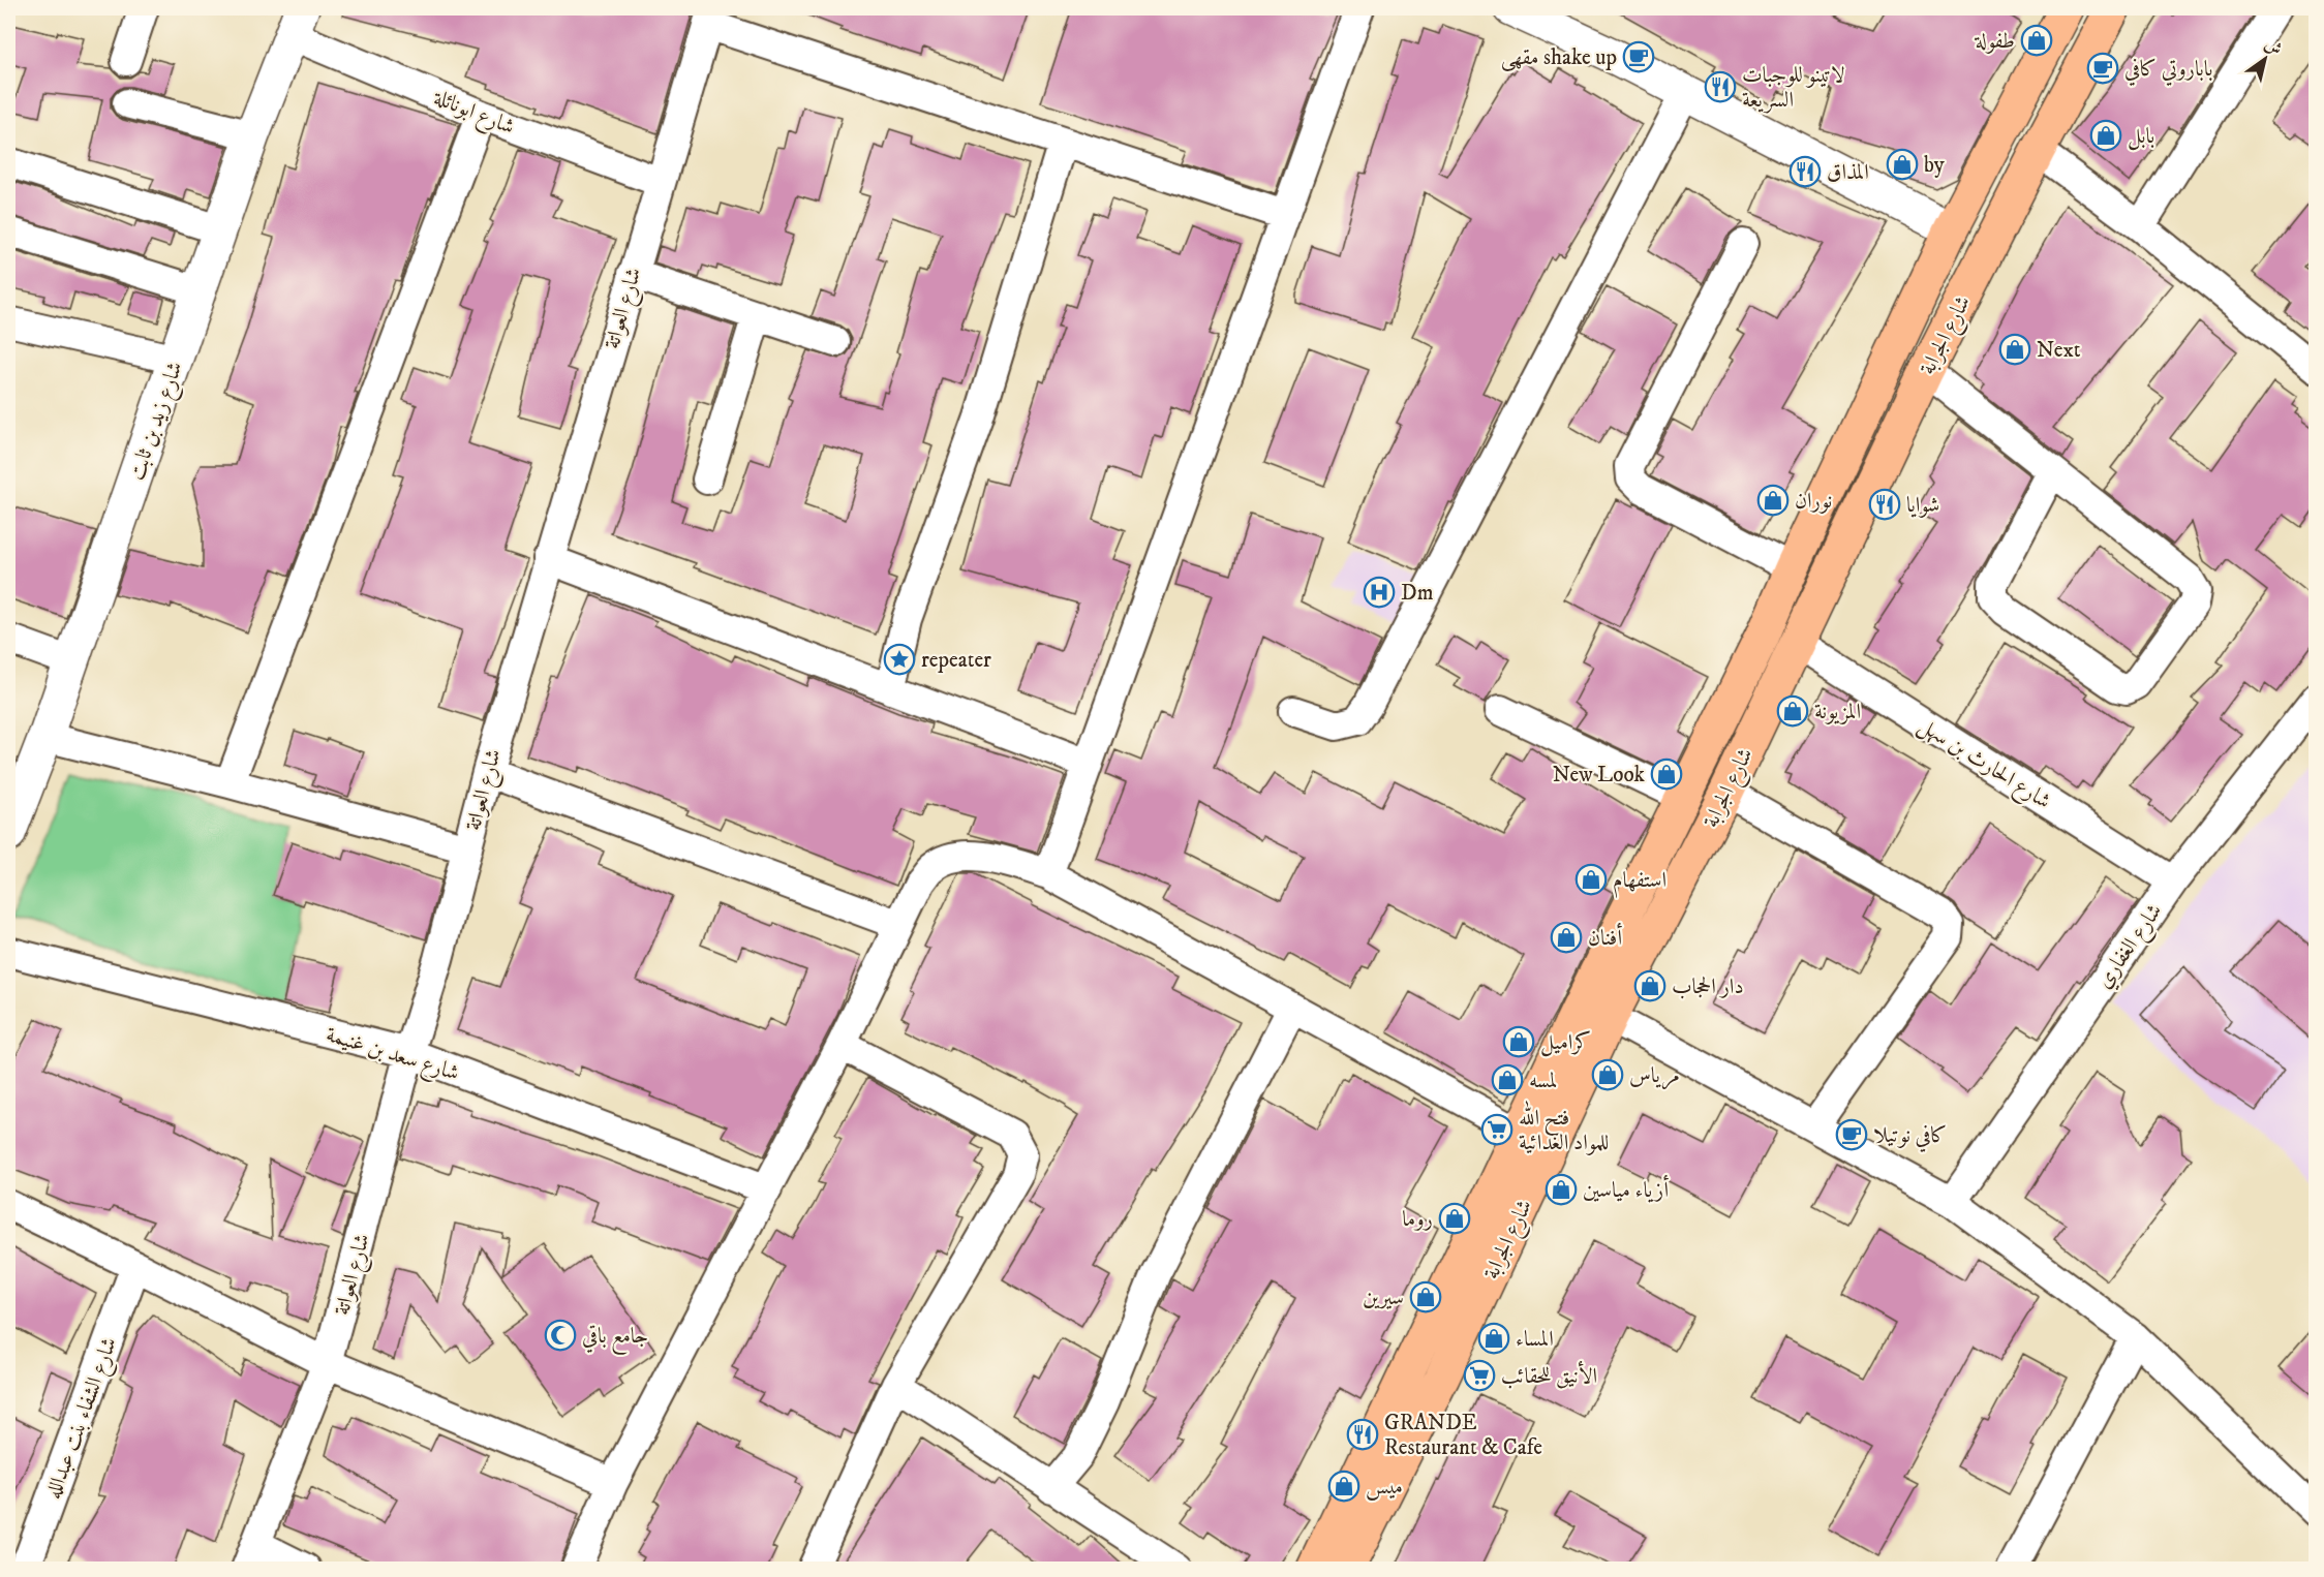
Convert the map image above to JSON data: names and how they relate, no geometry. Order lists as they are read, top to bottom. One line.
{"streets":{"main road":["شارع الجرابة"],"street":["شارع ابونائلة","شارع العواتة","شارع زيد بن ثابت","شارع الحارث بن سهل","شارع الغفاري","شارع سعد بن غنيمة","شارع الشفاء بنت عبدالله"]},"crossings":[["شارع ابونائلة","شارع العواتة"],["شارع ابونائلة","شارع زيد بن ثابت"],["شارع العواتة","شارع سعد بن غنيمة"],["شارع الجرابة","شارع الحارث بن سهل"],["شارع الحارث بن سهل","شارع الغفاري"]],"places":{"shop":["طفولة","بابل","by","Next","نوران","المزيونة","New Look","استفهام","أفنان","دار الحجاب","كراميل","مرياس","لمسه","أزياء مياسين","روما","سيرين","المساء","ميس"],"cafe":["مقهى shake up","باباروتي كافي","كافي نوتيلا"],"restaurant":["لاتينو للوجبات السريعة","المذاق","شوايا","GRANDE Restaurant & Cafe"],"hospital":["Dm"],"place":["repeater"],"supermarket":["فتح الله للمواد الغدائية","الأنيق للحقائب"],"mosque":["جامع باقي"]},"north":"top right"}
